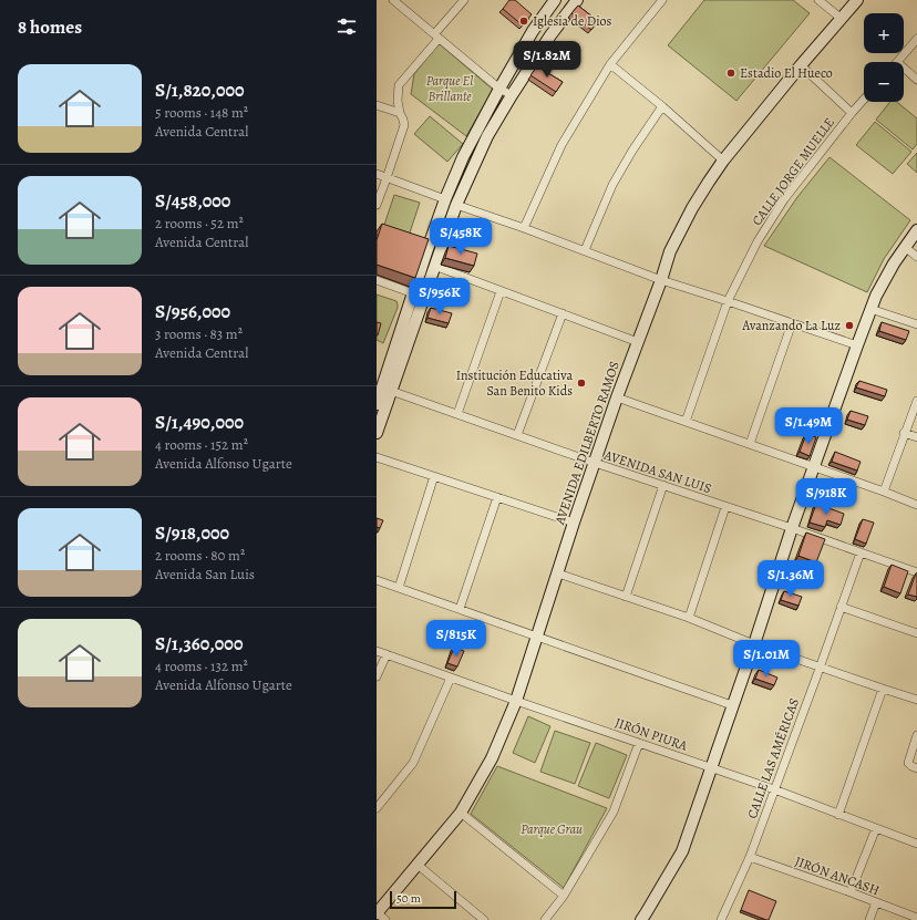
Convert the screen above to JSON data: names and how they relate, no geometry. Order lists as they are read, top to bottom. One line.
{"streets":{"street":["CALLE JORGE MUELLE","AVENIDA EDILBERTO RAMOS","AVENIDA SAN LUIS","JIRÓN PIURA","CALLE LAS AMÉRICAS","JIRÓN ANCASH"]},"crossings":[["AVENIDA EDILBERTO RAMOS","AVENIDA SAN LUIS"],["AVENIDA EDILBERTO RAMOS","JIRÓN PIURA"],["AVENIDA SAN LUIS","CALLE LAS AMÉRICAS"],["JIRÓN PIURA","CALLE LAS AMÉRICAS"],["CALLE LAS AMÉRICAS","JIRÓN ANCASH"]],"parks":["Parque El Brillante","Parque Grau"],"places":["Iglesia de Dios","Estadio El Hueco","Avanzando La Luz","Institución Educativa San Benito Kids"],"scale_bar":"50 m","page":{"heading":"8 homes","map_buttons":["+","−"],"price":["S/1.82M","S/458K","S/956K","S/1.49M","S/918K","S/1.36M","S/815K","S/1.01M"],"list":[{"name":"S/1,820,000","note":"5 rooms · 148 m² · Avenida Central"},{"name":"S/458,000","note":"2 rooms · 52 m² · Avenida Central"},{"name":"S/956,000","note":"3 rooms · 83 m² · Avenida Central"},{"name":"S/1,490,000","note":"4 rooms · 152 m² · Avenida Alfonso Ugarte"},{"name":"S/918,000","note":"2 rooms · 80 m² · Avenida San Luis"},{"name":"S/1,360,000","note":"4 rooms · 132 m² · Avenida Alfonso Ugarte"}],"scale":"50 m"}}
